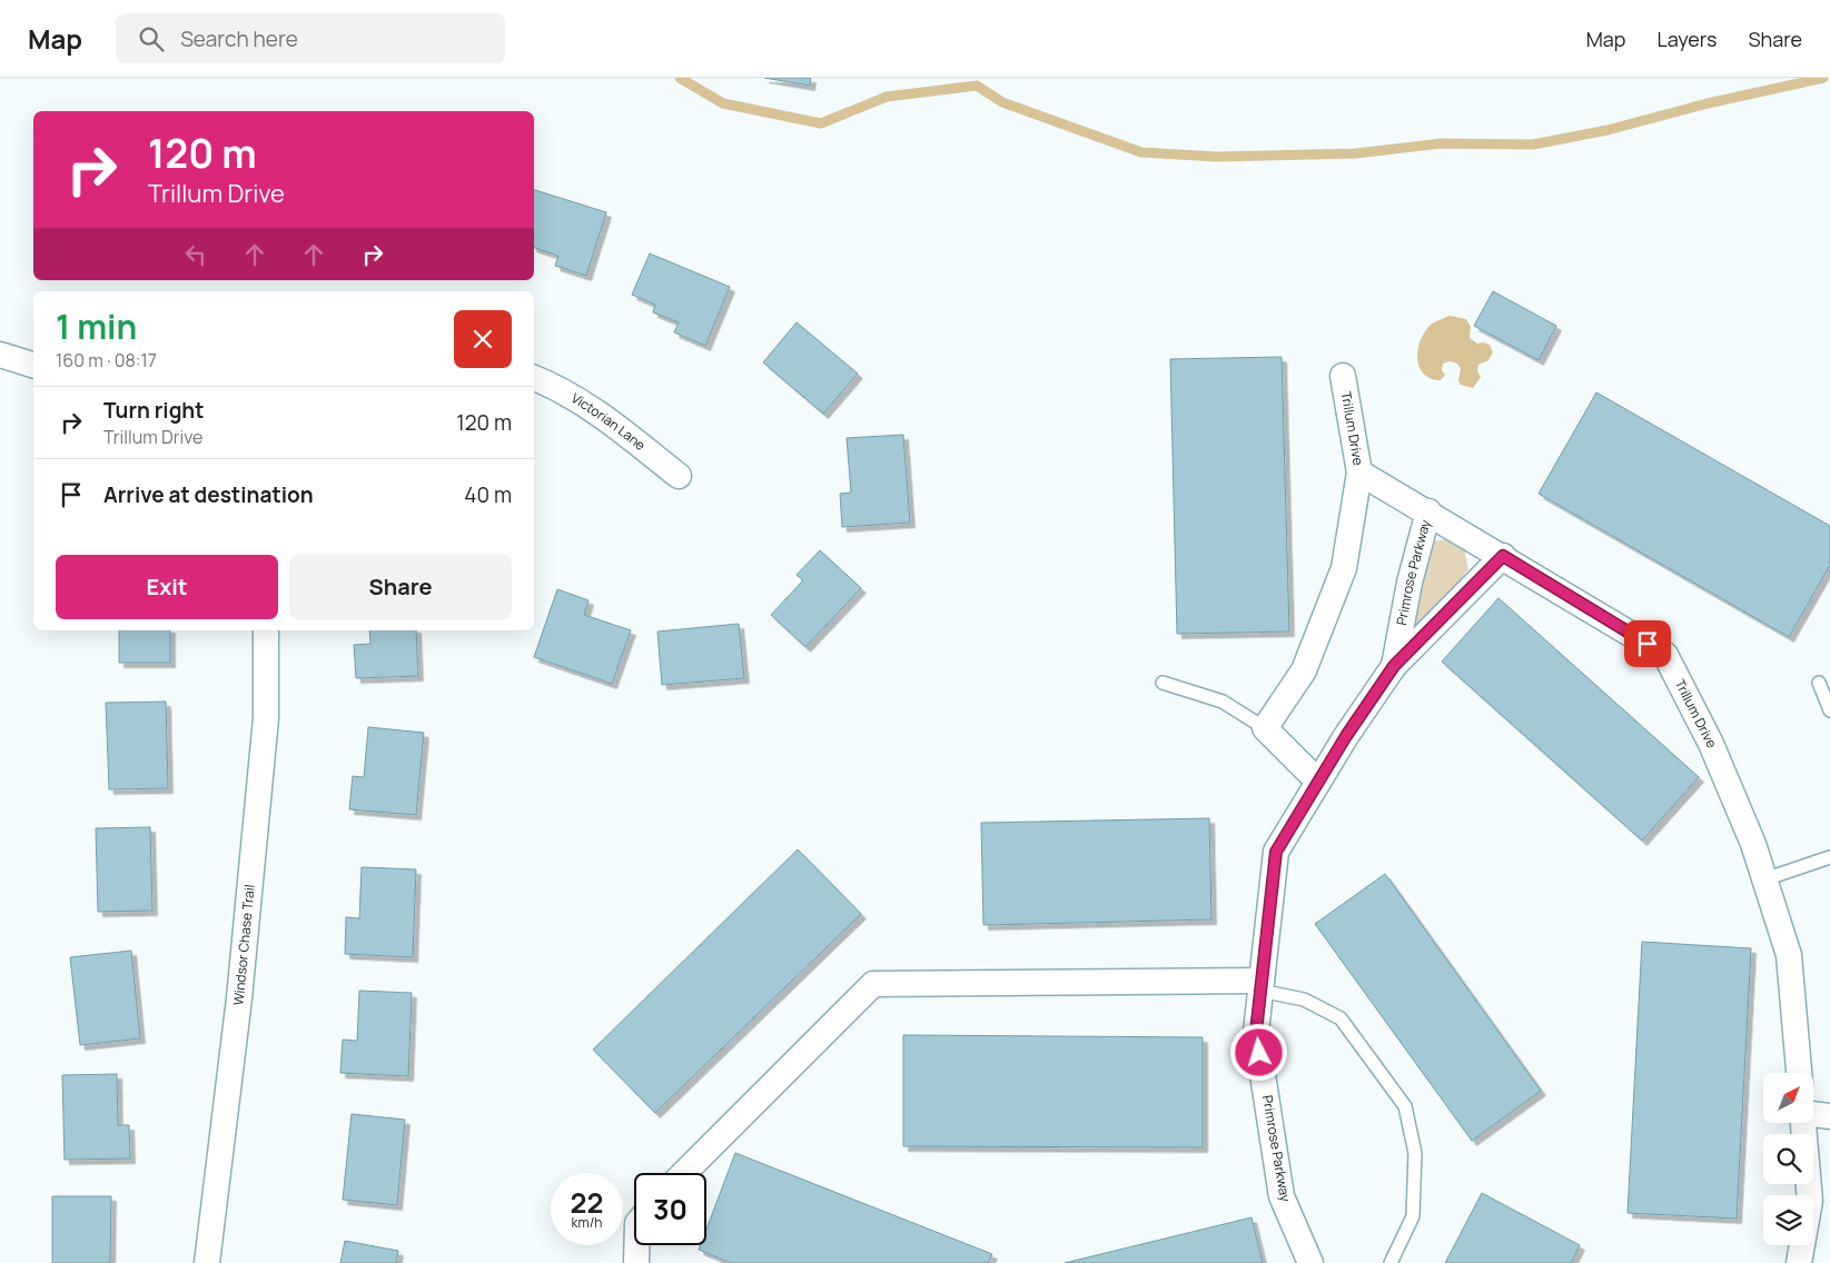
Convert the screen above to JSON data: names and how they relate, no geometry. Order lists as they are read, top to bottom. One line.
{"streets":{"street":["Victorian Lane","Trillum Drive","Primrose Parkway","Windsor Chase Trail"]},"crossings":[["Trillum Drive","Primrose Parkway"]],"north":"top right","page":{"header":"Map","search":"Search here","nav":["Map","Layers","Share"],"turn":["120 m","Trillum Drive"],"heading":["1 min","160 m · 08:17"],"list":[{"name":"Turn right","note":"Trillum Drive","value":"120 m"},{"name":"Arrive at destination","value":"40 m"}],"buttons":["Exit","Share"],"speed":"22 km/h","limit":"30"}}
